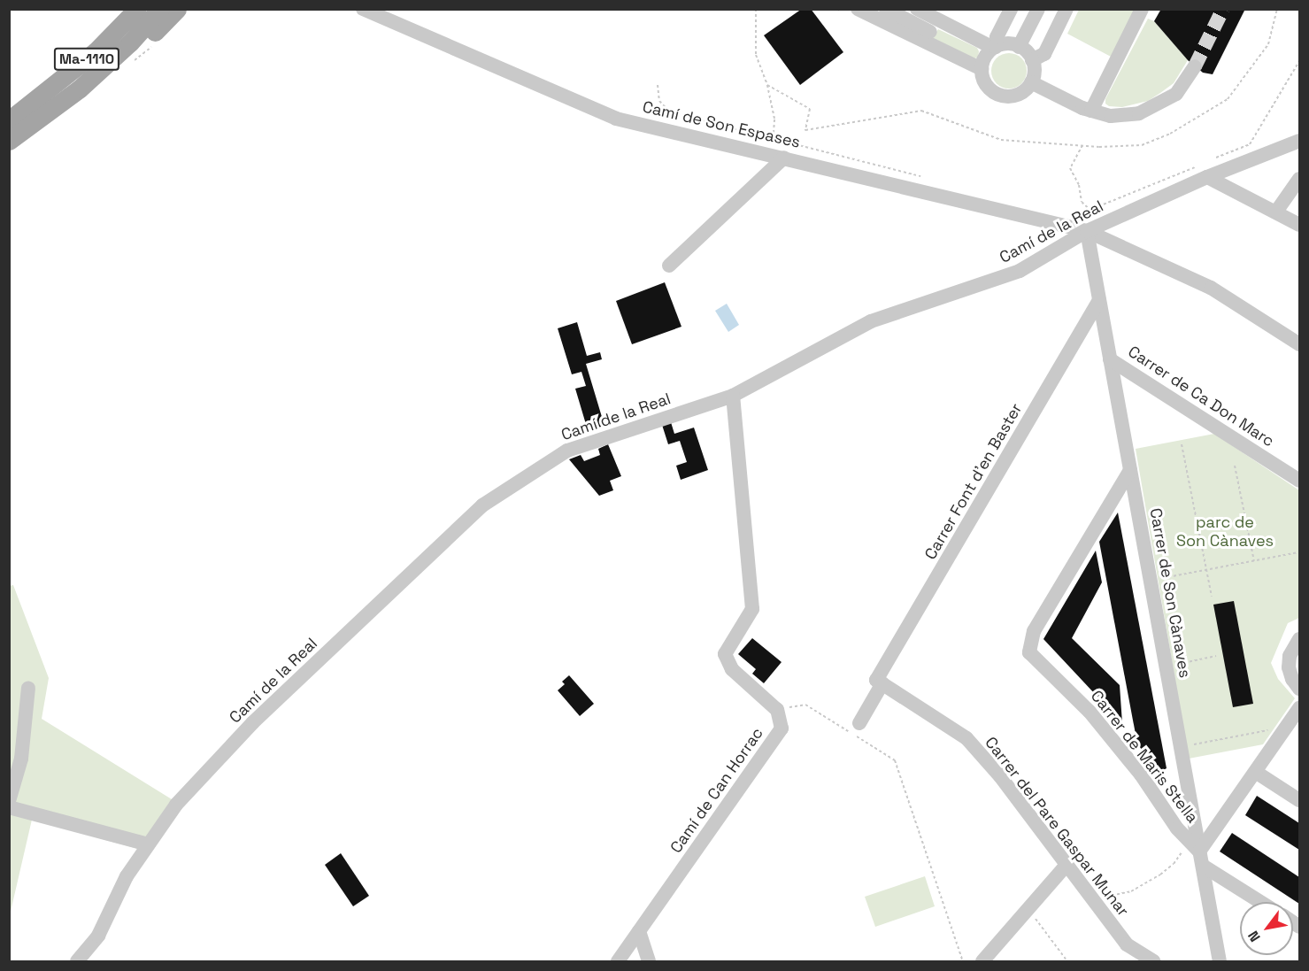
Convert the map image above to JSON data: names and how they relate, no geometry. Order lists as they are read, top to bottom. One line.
{"streets":{"main road":["Ma-1110"],"street":["Camí de Son Espases","Camí de la Real","Carrer de Ca Don Marc","Carrer Font d'en Baster","Carrer de Son Cànaves","Carrer de Maris Stella","Camí de Can Horrac","Carrer del Pare Gaspar Munar"]},"crossings":[["Camí de Son Espases","Camí de la Real"],["Camí de Son Espases","Carrer de Son Cànaves"],["Camí de la Real","Carrer de Son Cànaves"],["Carrer de Ca Don Marc","Carrer de Son Cànaves"],["Carrer Font d'en Baster","Carrer de Son Cànaves"],["Carrer Font d'en Baster","Carrer del Pare Gaspar Munar"],["Carrer de Son Cànaves","Carrer de Maris Stella"]],"parks":["parc de Son Cànaves"],"north":"bottom left"}
